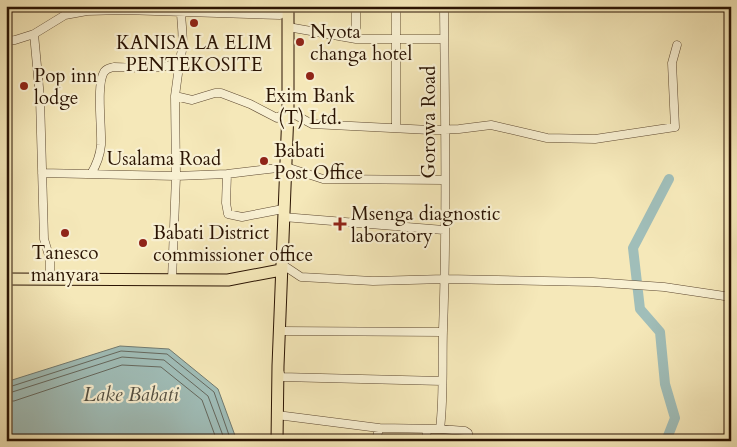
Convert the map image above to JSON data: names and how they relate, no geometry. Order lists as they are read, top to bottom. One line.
{"streets":{"street":["Gorowa Road","Usalama Road"]},"water":["Lake Babati"],"places":{"other":["KANISA LA ELIM PENTEKOSITE","Nyota changa hotel","Exim Bank (T) Ltd.","Pop inn lodge","Babati Post Office","Tanesco manyara","Babati District commissioner office"],"health":["Msenga diagnostic laboratory"]}}
